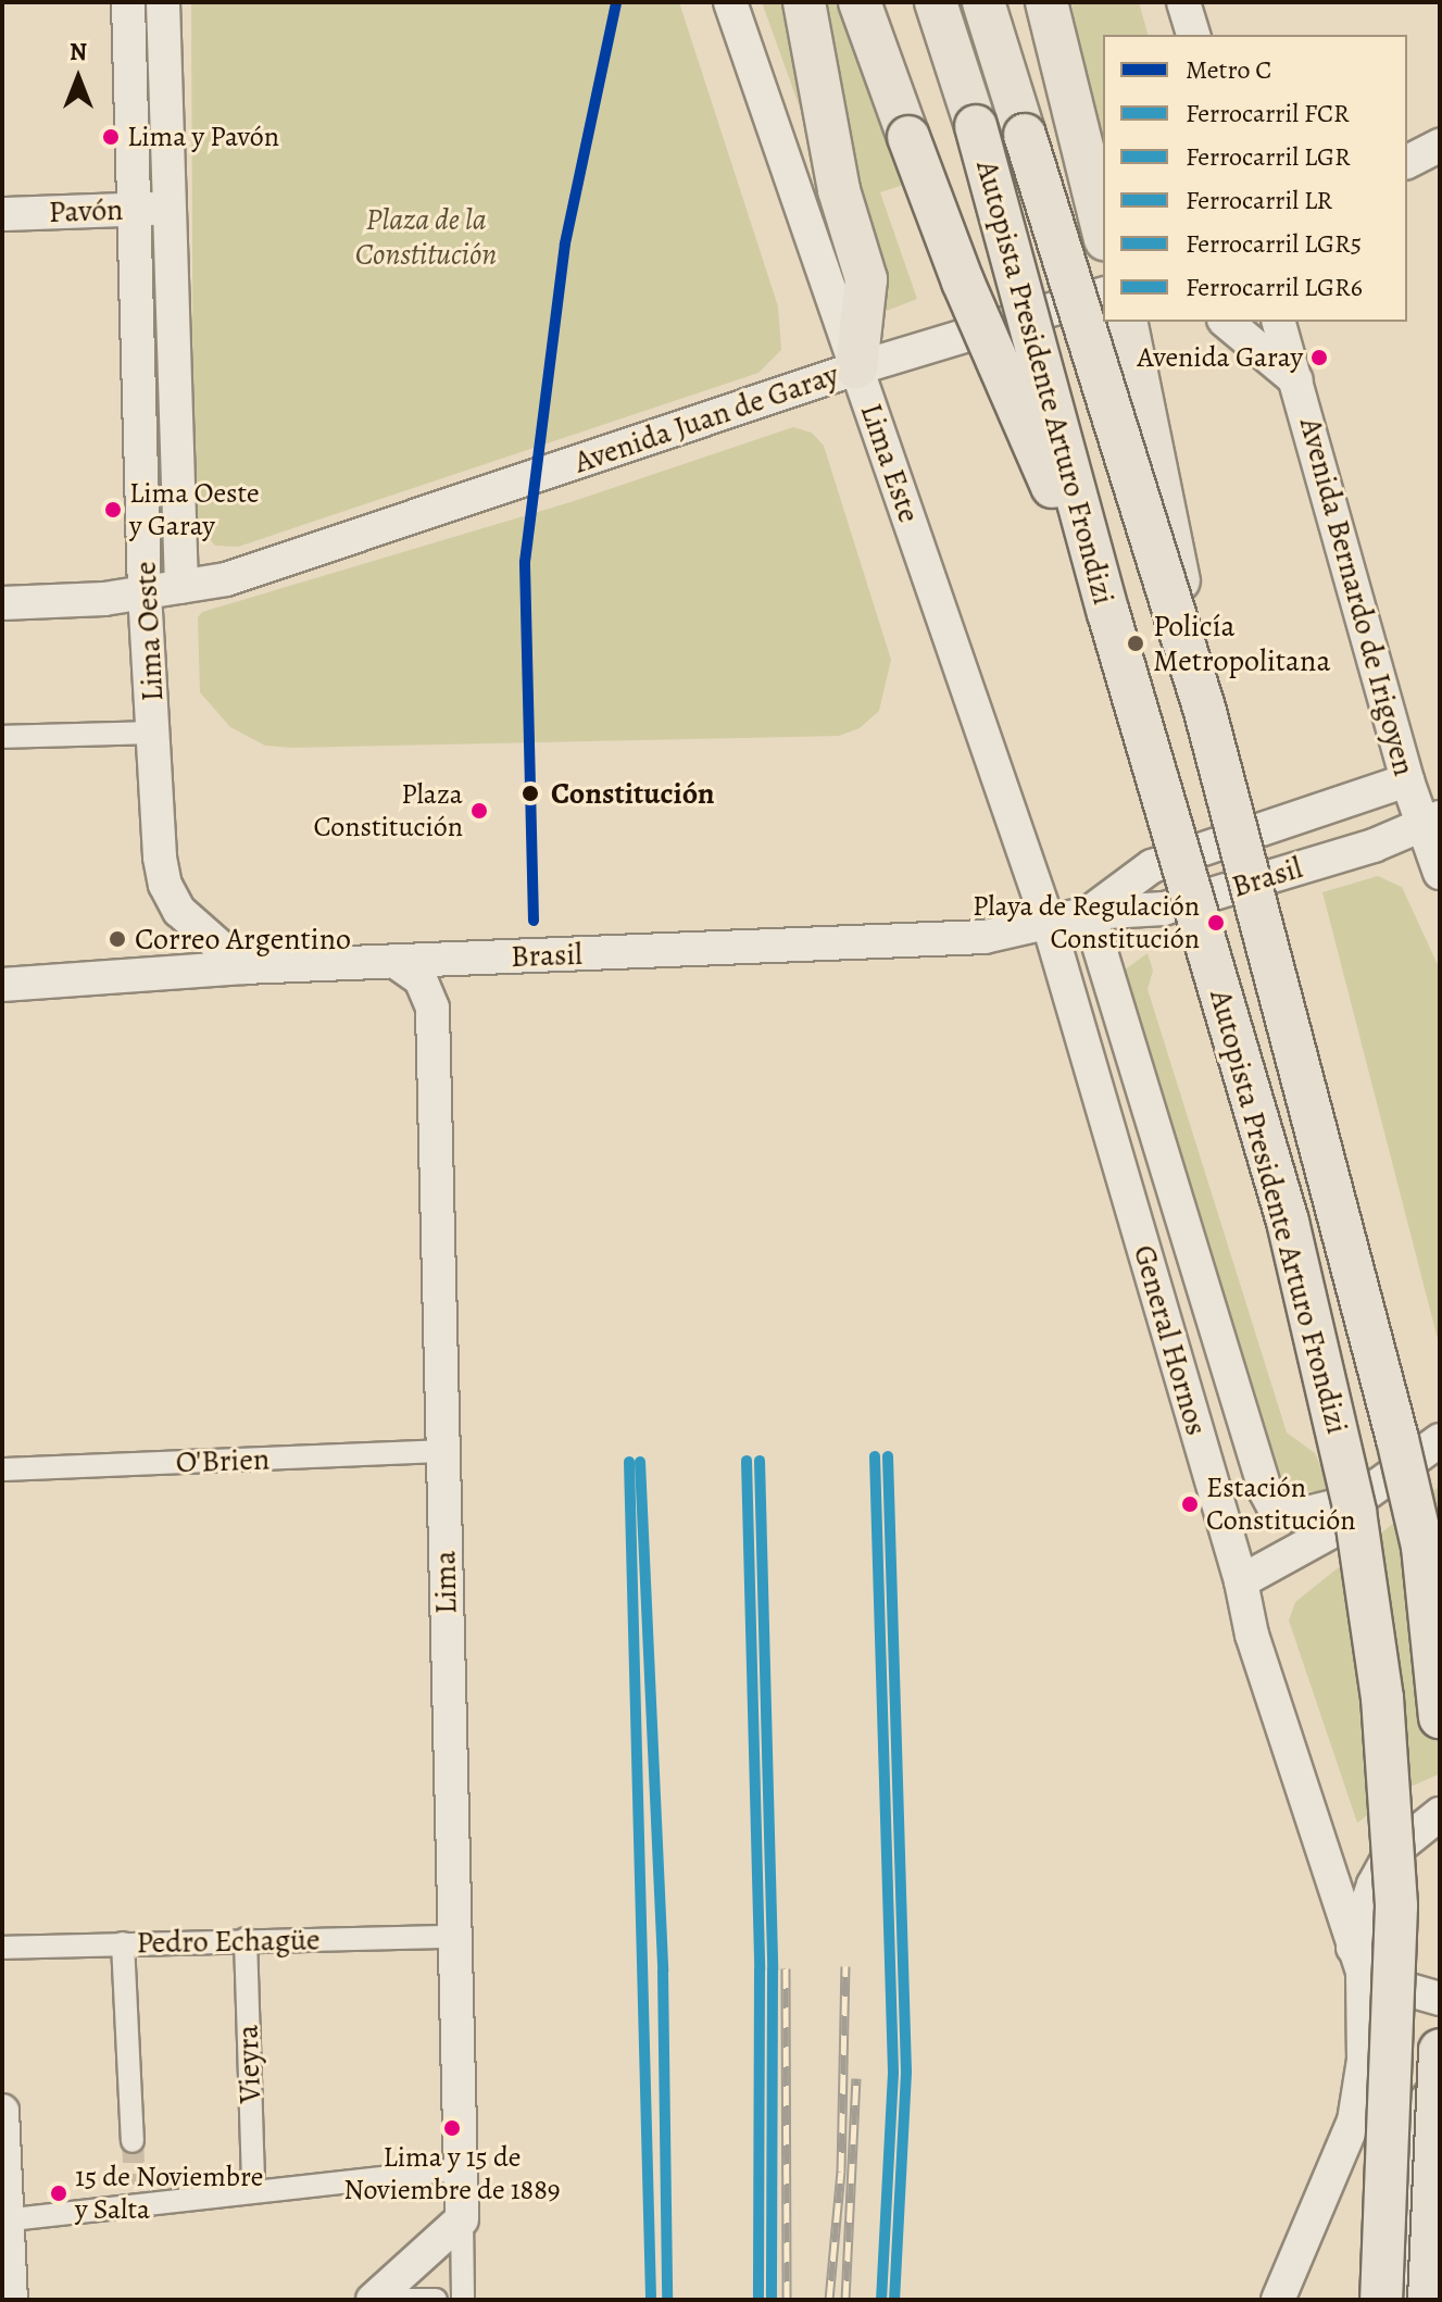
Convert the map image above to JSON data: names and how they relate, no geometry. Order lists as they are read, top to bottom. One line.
{"streets":{"highway":["Autopista Presidente Arturo Frondizi"],"main road":["Pavón","Avenida Juan de Garay","Lima Este","Avenida Bernardo de Irigoyen","Lima Oeste","Brasil","General Hornos","Lima"],"street":["O'Brien","Pedro Echagüe","Vieyra"]},"crossings":[["Pavón","Lima Oeste"],["Avenida Juan de Garay","Lima Este"],["Avenida Juan de Garay","Lima Oeste"],["Lima Este","Brasil"],["Lima Este","General Hornos"],["Avenida Bernardo de Irigoyen","Brasil"],["Lima Oeste","Brasil"],["Brasil","General Hornos"],["Brasil","Lima"],["O'Brien","Lima"],["Lima","Pedro Echagüe"],["Pedro Echagüe","Vieyra"]],"parks":["Plaza de la Constitución"],"places":["Lima y Pavón","Avenida Garay","Lima Oeste y Garay","Policía Metropolitana","Constitución","Plaza Constitución","Playa de Regulación Constitución","Correo Argentino","Estación Constitución","Lima y 15 de Noviembre de 1889","15 de Noviembre y Salta"],"lines":["metro line C","rail line FCR","rail line LR","rail line LGR","rail line LGR5","rail line LGR6"],"legend":["Metro C","Ferrocarril FCR","Ferrocarril LGR","Ferrocarril LR","Ferrocarril LGR5","Ferrocarril LGR6"],"north":"top"}
